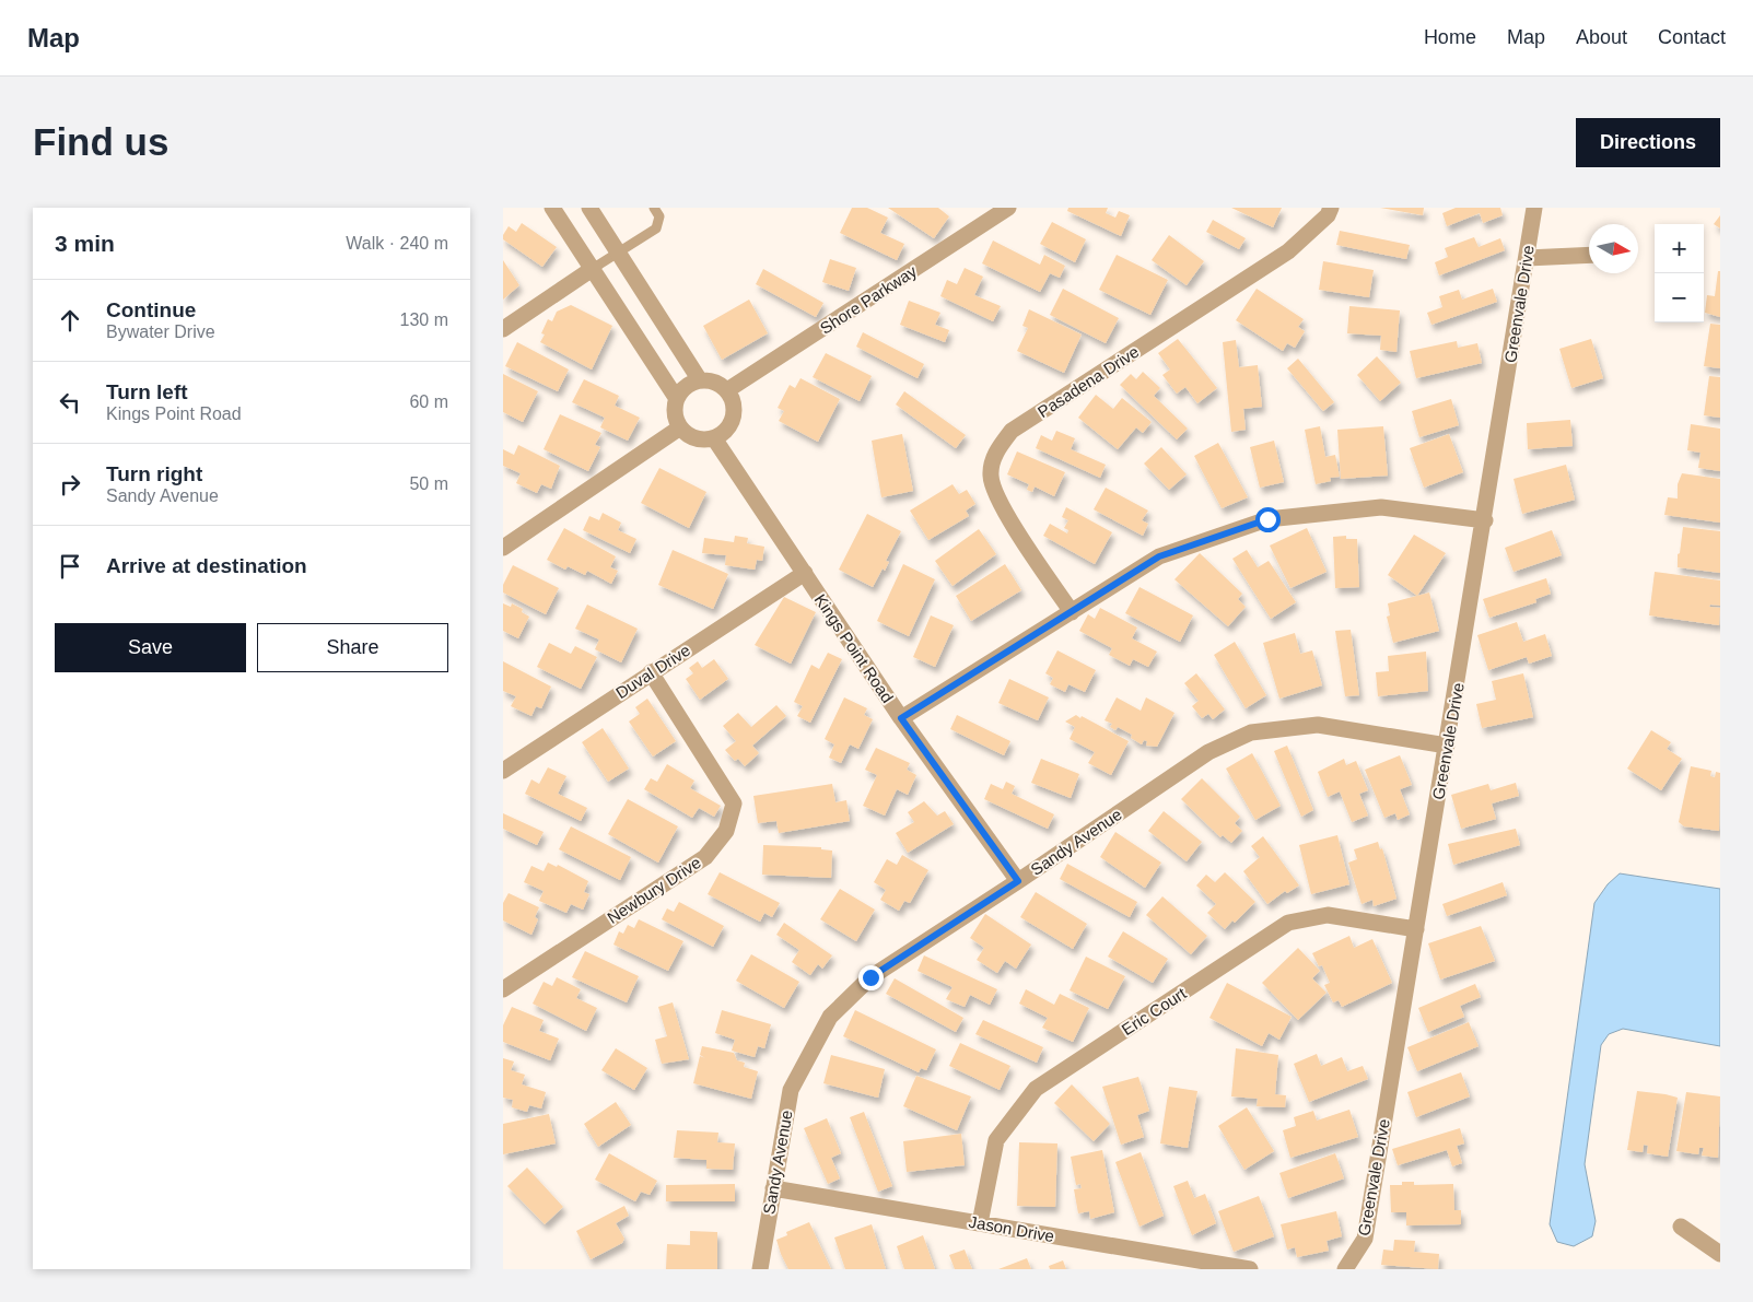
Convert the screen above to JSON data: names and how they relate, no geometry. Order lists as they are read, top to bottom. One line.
{"streets":{"street":["Shore Parkway","Greenvale Drive","Pasadena Drive","Kings Point Road","Duval Drive","Sandy Avenue","Newbury Drive","Eric Court","Jason Drive"]},"crossings":[["Shore Parkway","Kings Point Road"],["Greenvale Drive","Sandy Avenue"],["Greenvale Drive","Eric Court"],["Kings Point Road","Duval Drive"],["Kings Point Road","Sandy Avenue"],["Duval Drive","Newbury Drive"],["Sandy Avenue","Jason Drive"],["Eric Court","Jason Drive"]],"north":"right","page":{"header":"Map","nav":["Home","Map","About","Contact"],"buttons":["Directions",["Save","Share"]],"title":"Find us","heading":["3 min","Walk · 240 m"],"map_buttons":["+","−"],"list":[["Continue","Bywater Drive","130 m"],["Turn left","Kings Point Road","60 m"],["Turn right","Sandy Avenue","50 m"],"Arrive at destination"]}}
